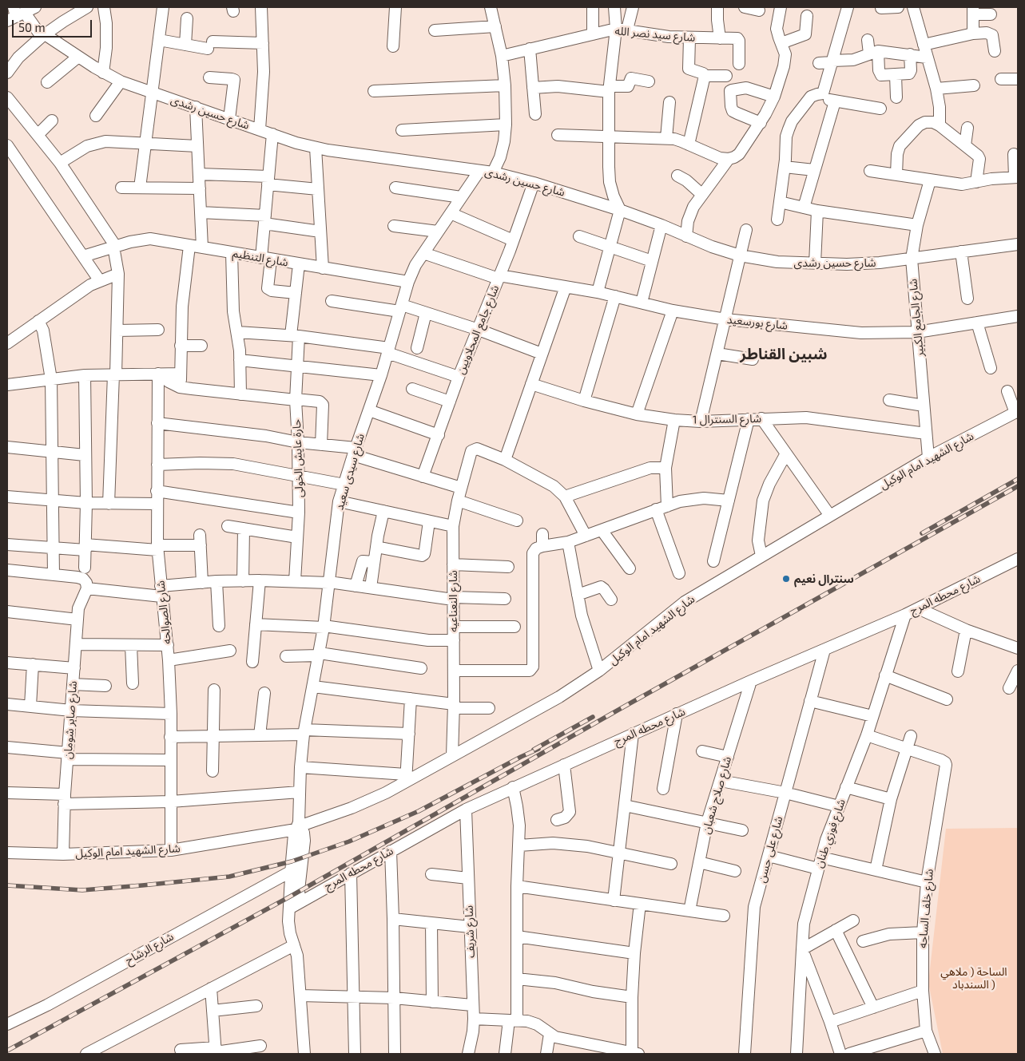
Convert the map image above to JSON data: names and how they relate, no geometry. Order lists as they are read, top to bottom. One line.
{"streets":{"street":["شارع سيد نصر الله","شارع حسين رشدى","شارع التنظيم","شارع الجامع الكبير","شارع بورسعيد","شارع جامع المحلاويين","شارع السنترال 1","حارة عايش الخولى","شارع الشهيد امام الوكيل","شارع سيدى سعيد","شارع محطه المرج","شارع النعناعيه","شارع الصوالحه","شارع صابر شومان","شارع صلاح شعبان","شارع فوزي طنان","شارع على حسن","شارع خلف الساحه","شارع شريف","شارع الرشاح"]},"crossings":[["شارع حسين رشدى","شارع الجامع الكبير"],["شارع حسين رشدى","شارع جامع المحلاويين"],["شارع حسين رشدى","شارع سيدى سعيد"],["شارع التنظيم","حارة عايش الخولى"],["شارع التنظيم","شارع سيدى سعيد"],["شارع الجامع الكبير","شارع بورسعيد"],["شارع الجامع الكبير","شارع السنترال 1"],["شارع الجامع الكبير","شارع الشهيد امام الوكيل"],["شارع بورسعيد","شارع جامع المحلاويين"],["شارع بورسعيد","شارع سيدى سعيد"],["شارع الشهيد امام الوكيل","شارع سيدى سعيد"],["شارع الشهيد امام الوكيل","شارع النعناعيه"],["شارع الشهيد امام الوكيل","شارع الصوالحه"],["شارع الشهيد امام الوكيل","شارع صابر شومان"],["شارع محطه المرج","شارع صلاح شعبان"],["شارع محطه المرج","شارع فوزي طنان"],["شارع محطه المرج","شارع على حسن"],["شارع محطه المرج","شارع شريف"]],"districts":["شبين القناطر"],"parks":["الساحة ( ملاهي السندباد )"],"places":["سنترال نعيم"],"scale_bar":"50 m"}
